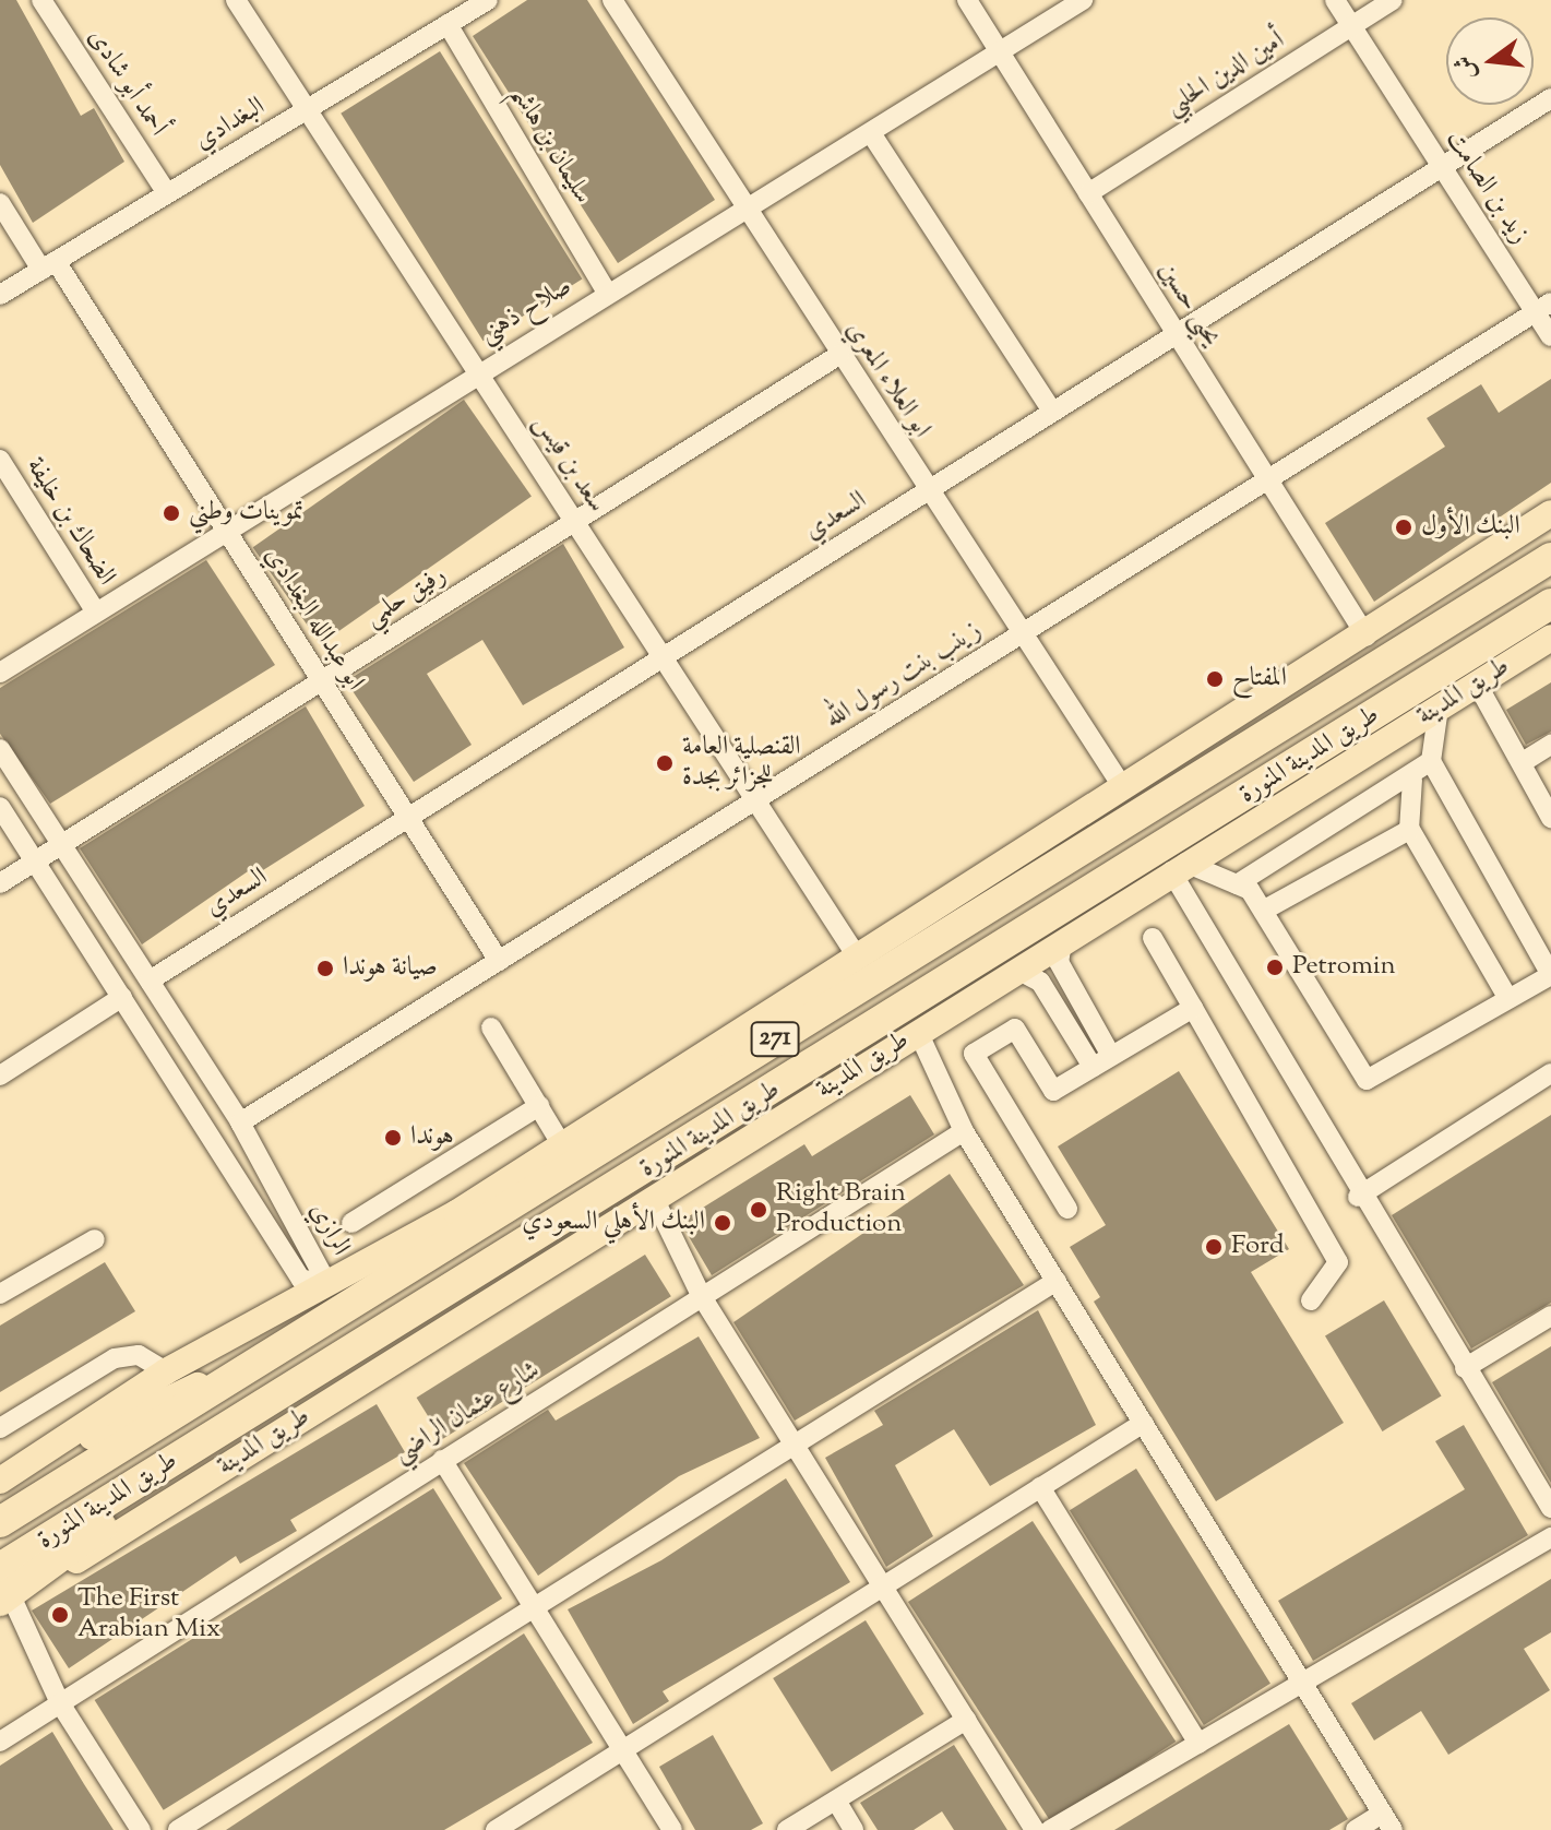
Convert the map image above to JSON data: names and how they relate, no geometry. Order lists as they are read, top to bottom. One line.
{"streets":{"highway":["طريق المدينة المنورة","271"],"main road":["طريق المدينة"],"street":["أمين الدين الحلبي","أحمد أبو شادى","البغدادي","سليمان بن هاشم","زيد بن الصامت","يحيى حسين","صلاح ذهني","ابو العلاء المعري","سعد بن قيس","السعدي","الضحاك بن خليفة","رفيق حلمي","ابو عبدالله البغدادي","زينب بنت رسول الله","الرازي","شارع عثمان الراضي"]},"crossings":[["أمين الدين الحلبي","زيد بن الصامت"],["أمين الدين الحلبي","يحيى حسين"],["أحمد أبو شادى","البغدادي"],["البغدادي","سليمان بن هاشم"],["البغدادي","سعد بن قيس"],["البغدادي","ابو عبدالله البغدادي"],["سليمان بن هاشم","صلاح ذهني"],["زيد بن الصامت","السعدي"],["زيد بن الصامت","زينب بنت رسول الله"],["يحيى حسين","صلاح ذهني"],["يحيى حسين","السعدي"],["يحيى حسين","زينب بنت رسول الله"],["صلاح ذهني","ابو العلاء المعري"],["صلاح ذهني","سعد بن قيس"],["صلاح ذهني","الضحاك بن خليفة"],["صلاح ذهني","ابو عبدالله البغدادي"],["ابو العلاء المعري","السعدي"],["ابو العلاء المعري","رفيق حلمي"],["ابو العلاء المعري","زينب بنت رسول الله"],["سعد بن قيس","السعدي"],["سعد بن قيس","رفيق حلمي"],["سعد بن قيس","زينب بنت رسول الله"],["السعدي","ابو عبدالله البغدادي"],["السعدي","الرازي"],["رفيق حلمي","ابو عبدالله البغدادي"],["رفيق حلمي","الرازي"],["ابو عبدالله البغدادي","زينب بنت رسول الله"],["زينب بنت رسول الله","الرازي"]],"places":["تموينات وطني","البنك الأول","المفتاح","القنصلية العامة للجزائر بجدة","Petromin","صيانة هوندا","هوندا","Right Brain Production","البنك الأهلي السعودي","Ford","The First Arabian Mix"],"north":"left"}
